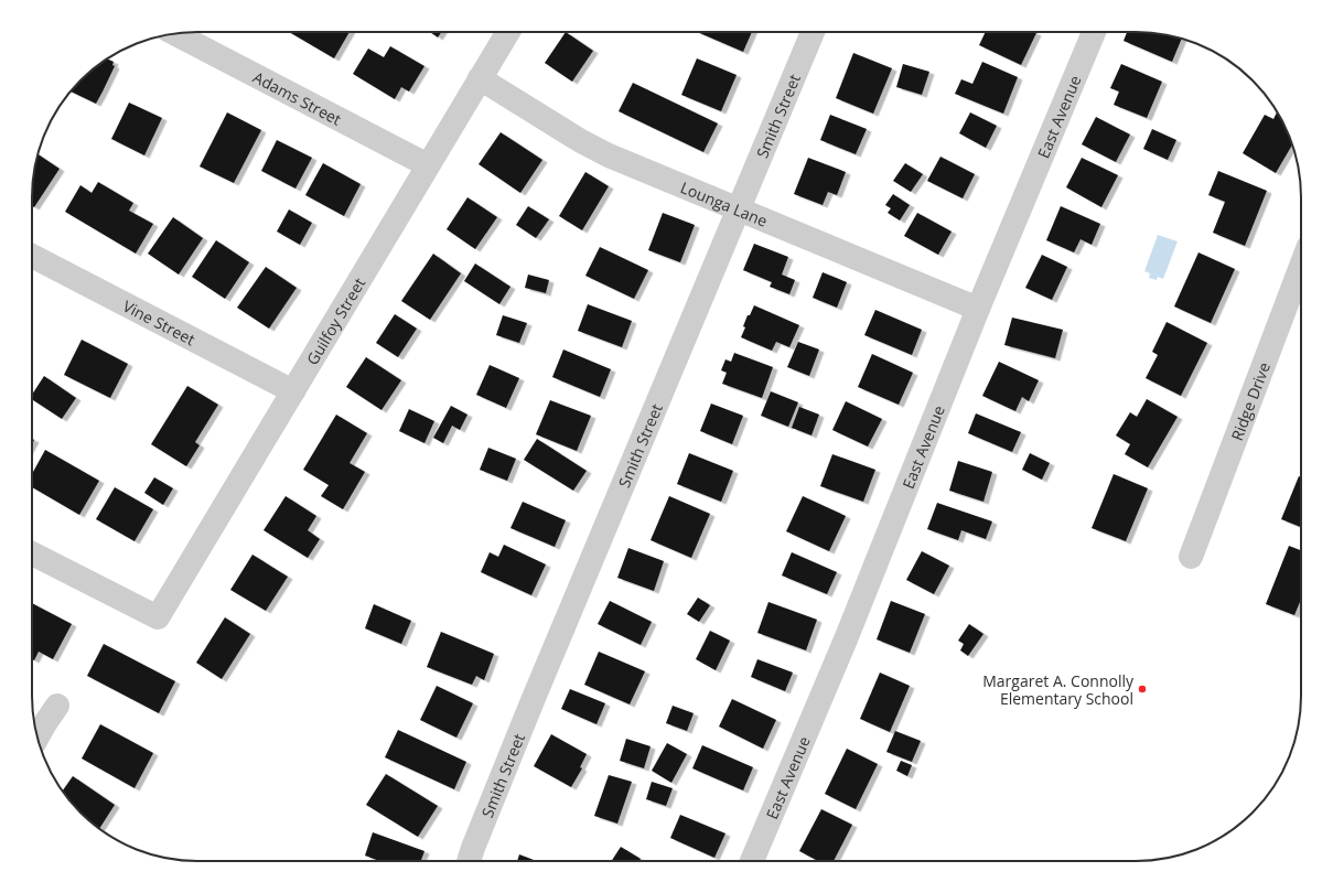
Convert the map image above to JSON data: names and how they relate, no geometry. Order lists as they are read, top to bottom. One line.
{"streets":{"street":["Adams Street","East Avenue","Smith Street","Lounga Lane","Guilfoy Street","Vine Street","Ridge Drive"]},"crossings":[["Adams Street","Guilfoy Street"],["East Avenue","Lounga Lane"],["Smith Street","Lounga Lane"],["Lounga Lane","Guilfoy Street"],["Guilfoy Street","Vine Street"]],"places":["Margaret A. Connolly Elementary School"]}
